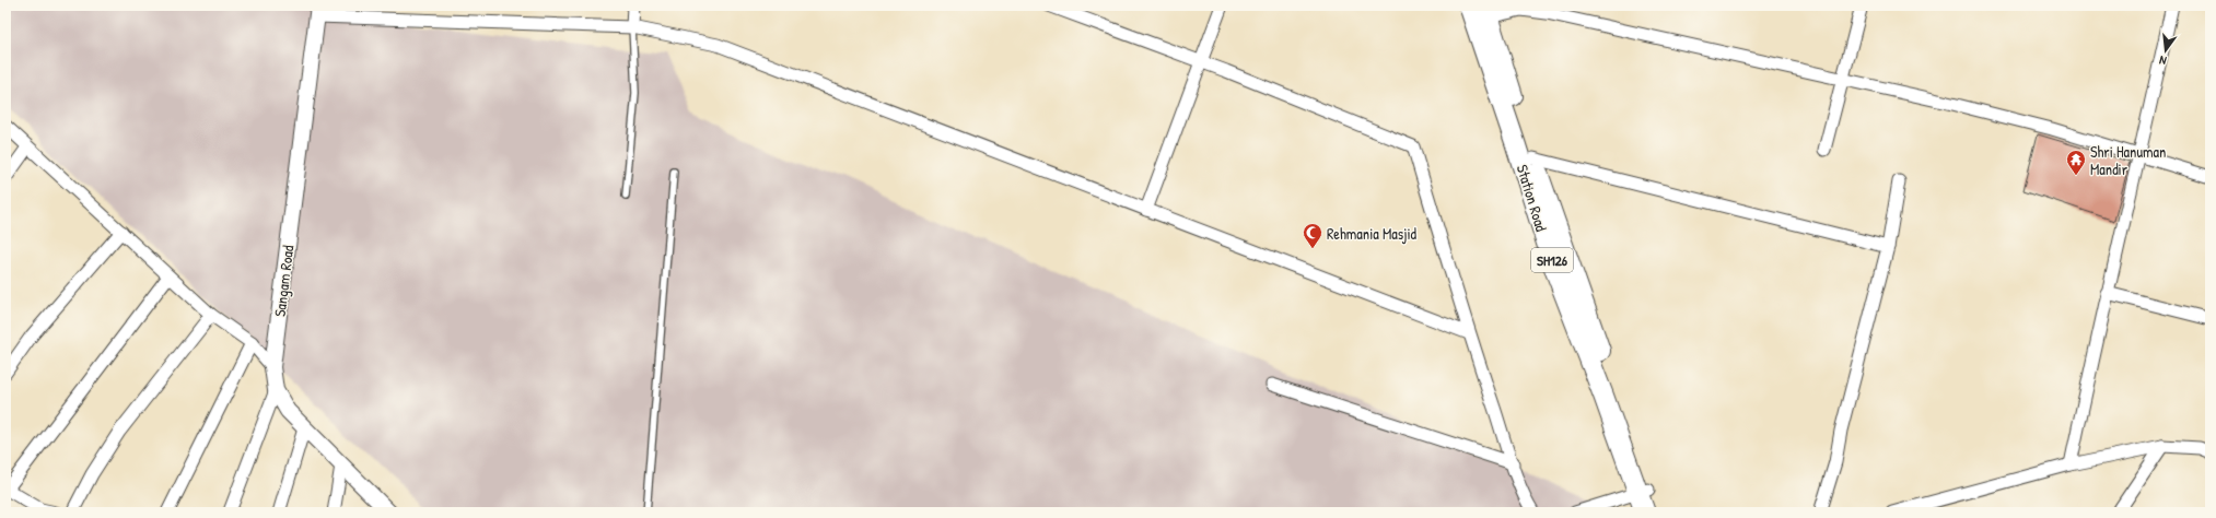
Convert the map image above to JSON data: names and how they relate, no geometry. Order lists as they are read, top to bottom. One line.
{"streets":{"main road":["Station Road","SH126"],"street":["Sangam Road"]},"places":{"temple":["Shri Hanuman Mandir"],"mosque":["Rehmania Masjid"]},"north":"bottom"}
